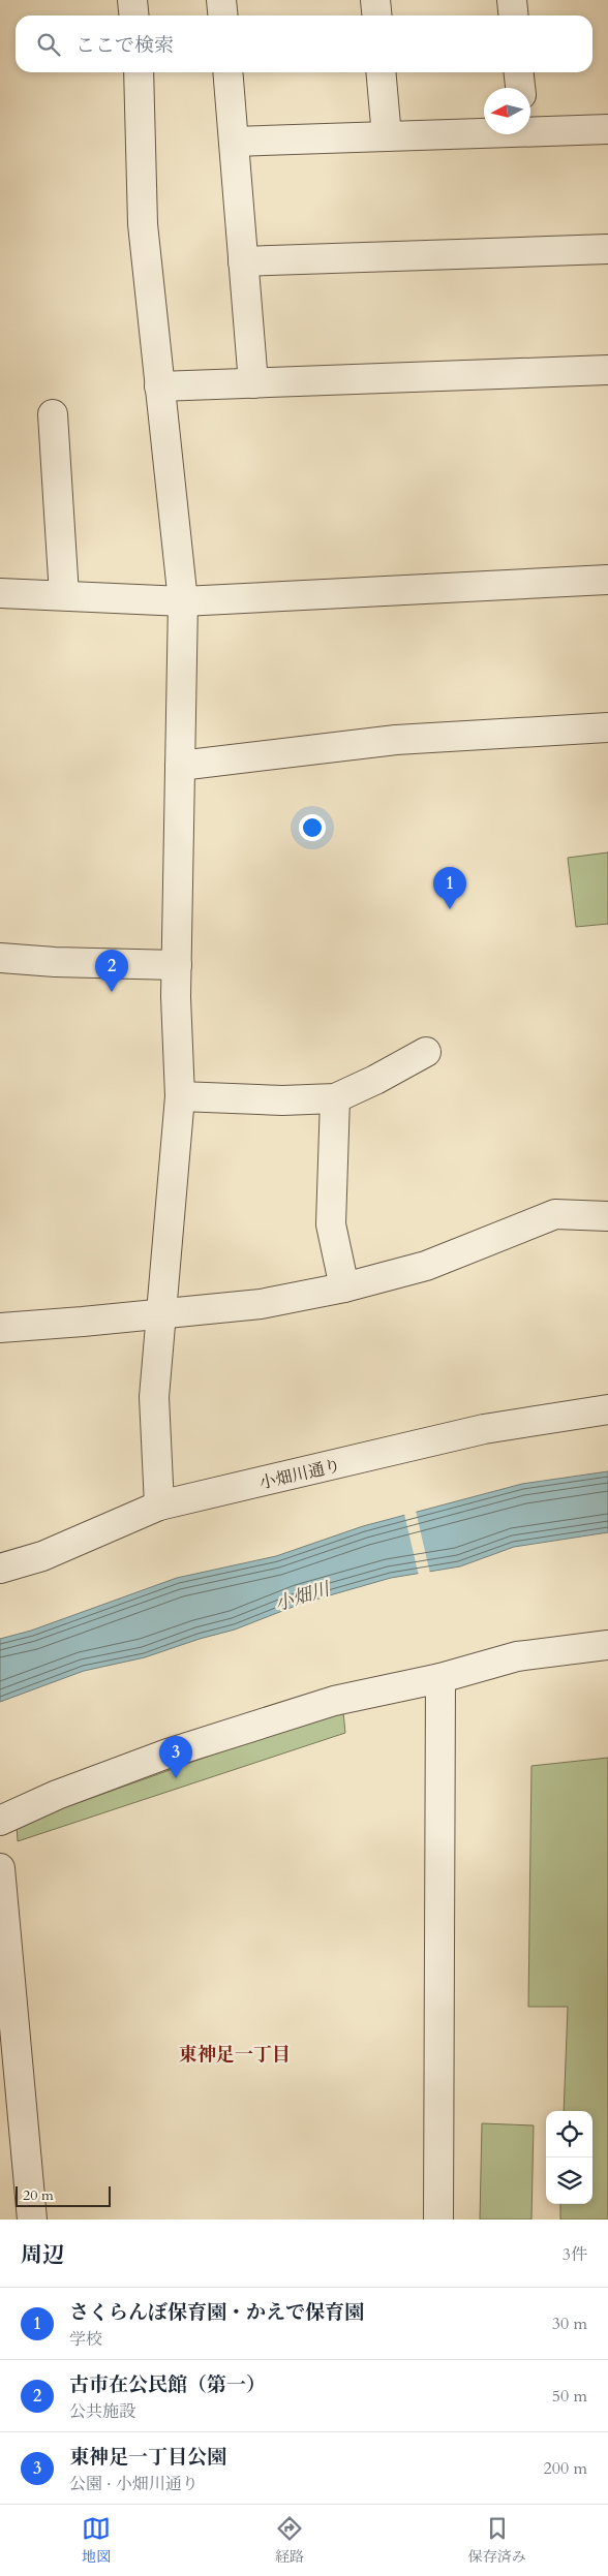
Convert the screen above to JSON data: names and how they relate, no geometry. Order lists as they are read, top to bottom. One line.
{"streets":{"street":["小畑川通り"]},"districts":["東神足一丁目"],"water":["小畑川"],"scale_bar":"20 m","north":"left","page":{"search":"ここで検索","pins":["1","2","3"],"scale":"20 m","heading":["周辺","3件"],"list":[{"mark":"1","name":"さくらんぼ保育園・かえで保育園","note":"学校","value":"30 m"},{"mark":"2","name":"古市在公民館（第一）","note":"公共施設","value":"50 m"},{"mark":"3","name":"東神足一丁目公園","note":"公園 · 小畑川通り","value":"200 m"}],"nav":["地図","経路","保存済み"]}}
